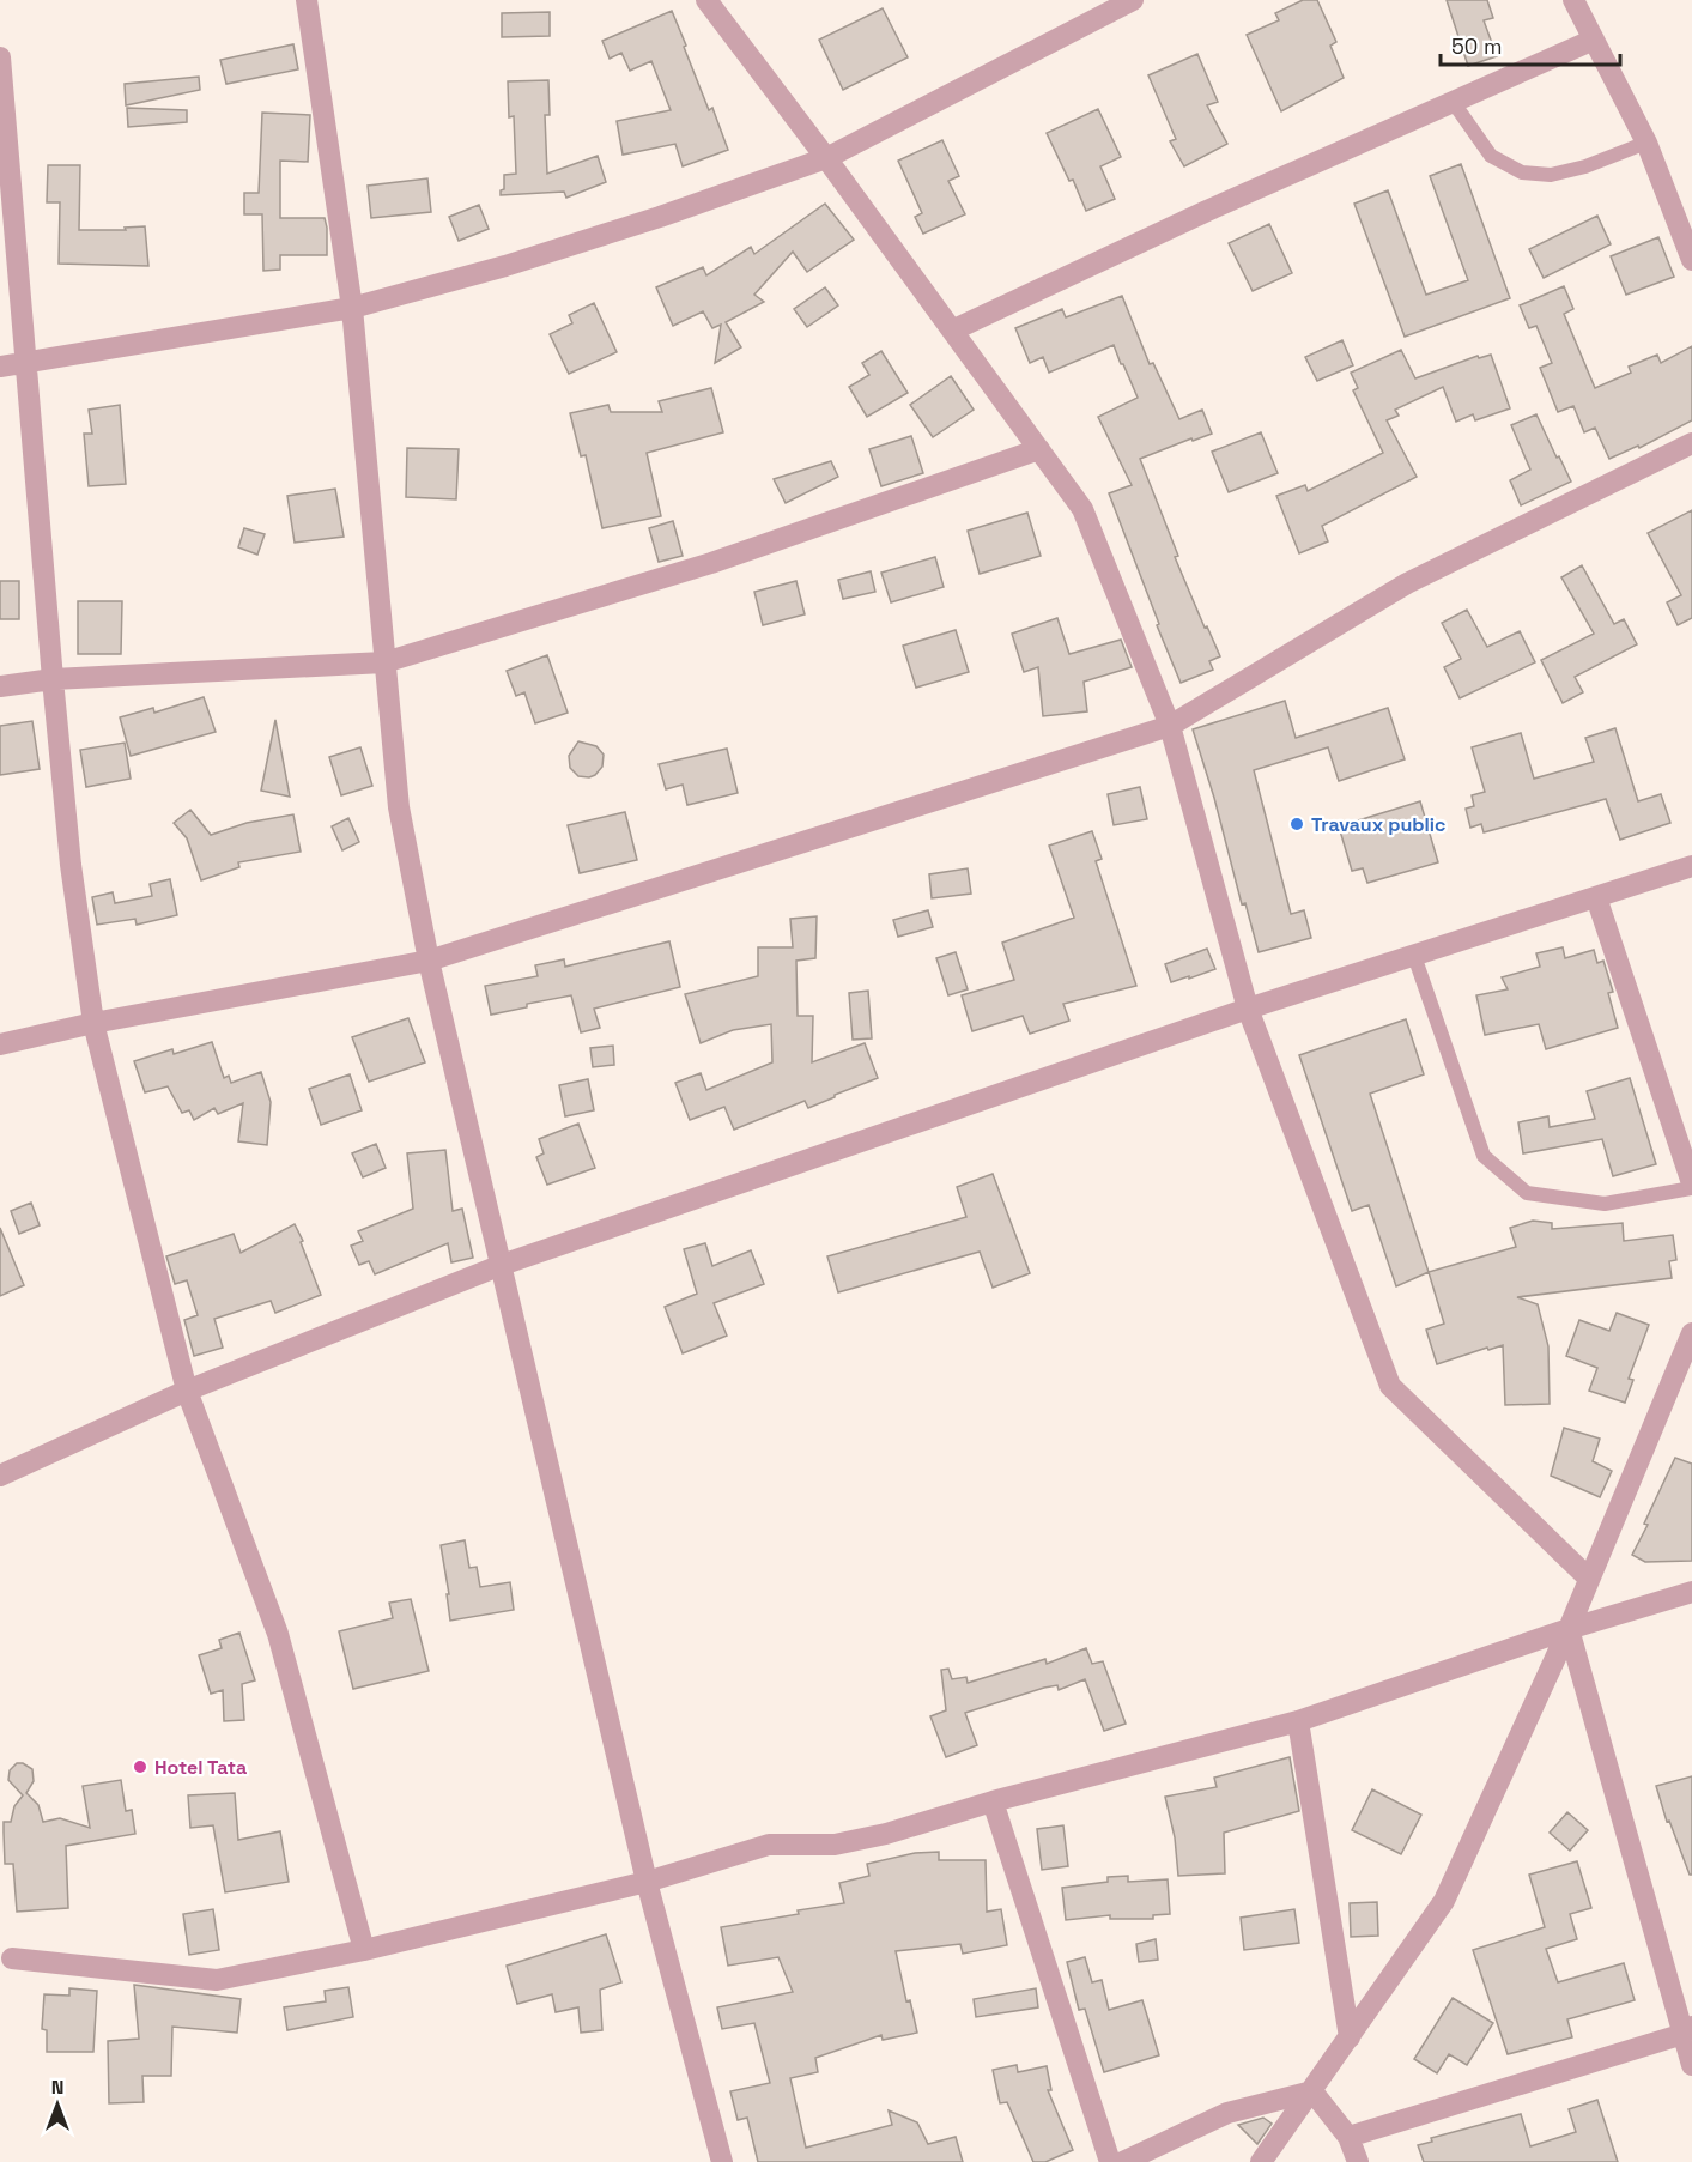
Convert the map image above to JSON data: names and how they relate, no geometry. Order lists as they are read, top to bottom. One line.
{"places":["Travaux public","Hotel Tata"],"scale_bar":"50 m","north":"top"}
